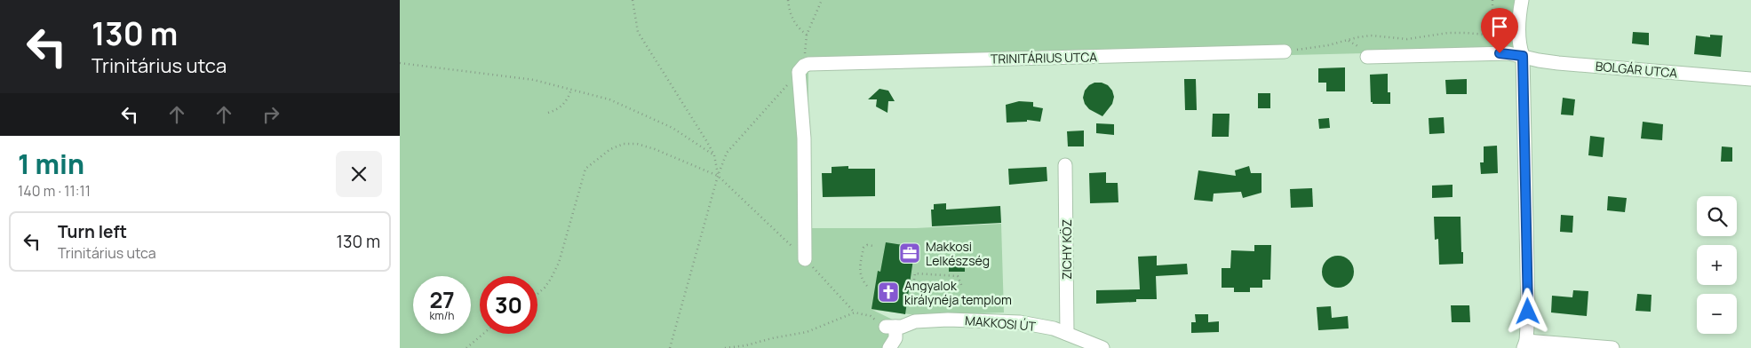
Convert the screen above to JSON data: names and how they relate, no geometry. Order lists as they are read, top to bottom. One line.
{"streets":{"street":["TRINITÁRIUS UTCA","BOLGÁR UTCA","ZICHY KÖZ","MAKKOSI ÚT"]},"crossings":[["ZICHY KÖZ","MAKKOSI ÚT"]],"places":{"office":["Makkosi Lelkészség"],"church":["Angyalok királynéja templom"]},"page":{"turn":["130 m","Trinitárius utca"],"heading":["1 min","140 m · 11:11"],"map_buttons":["+","−"],"list":[{"name":"Turn left","note":"Trinitárius utca","value":"130 m"}],"speed":"27 km/h","limit":"30"}}
